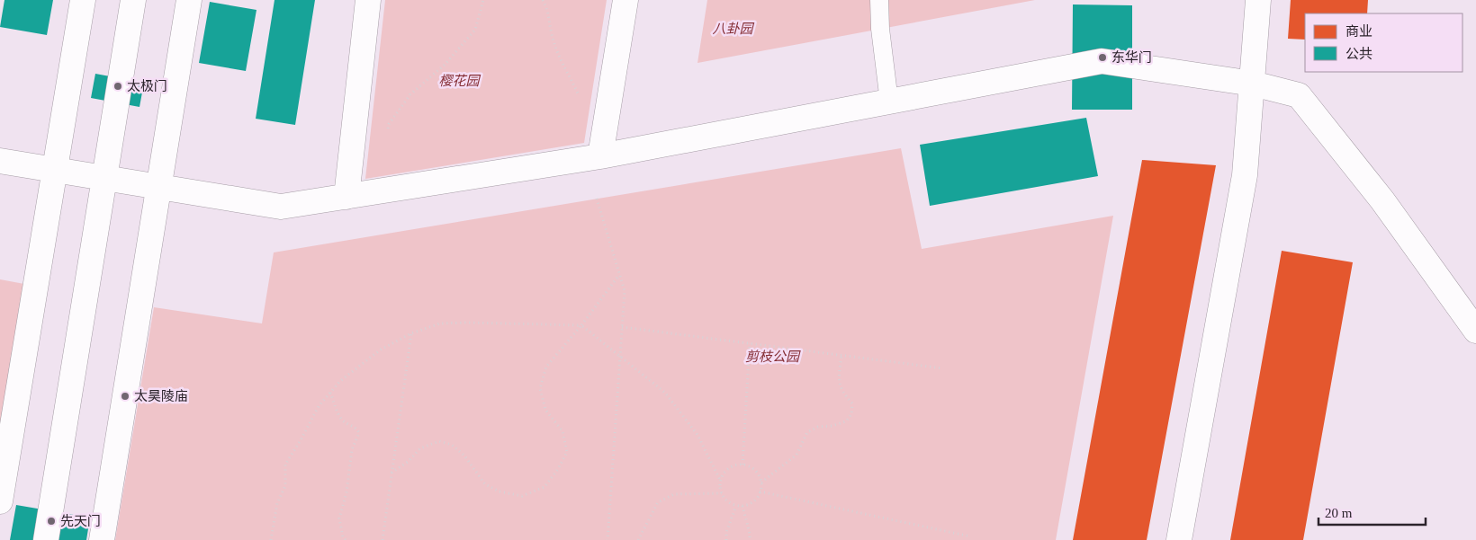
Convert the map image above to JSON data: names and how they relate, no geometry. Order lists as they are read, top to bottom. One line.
{"parks":["八卦园","樱花园","剪枝公园"],"places":["东华门","太极门","太昊陵庙","先天门"],"legend":["商业","公共"],"scale_bar":"20 m"}
